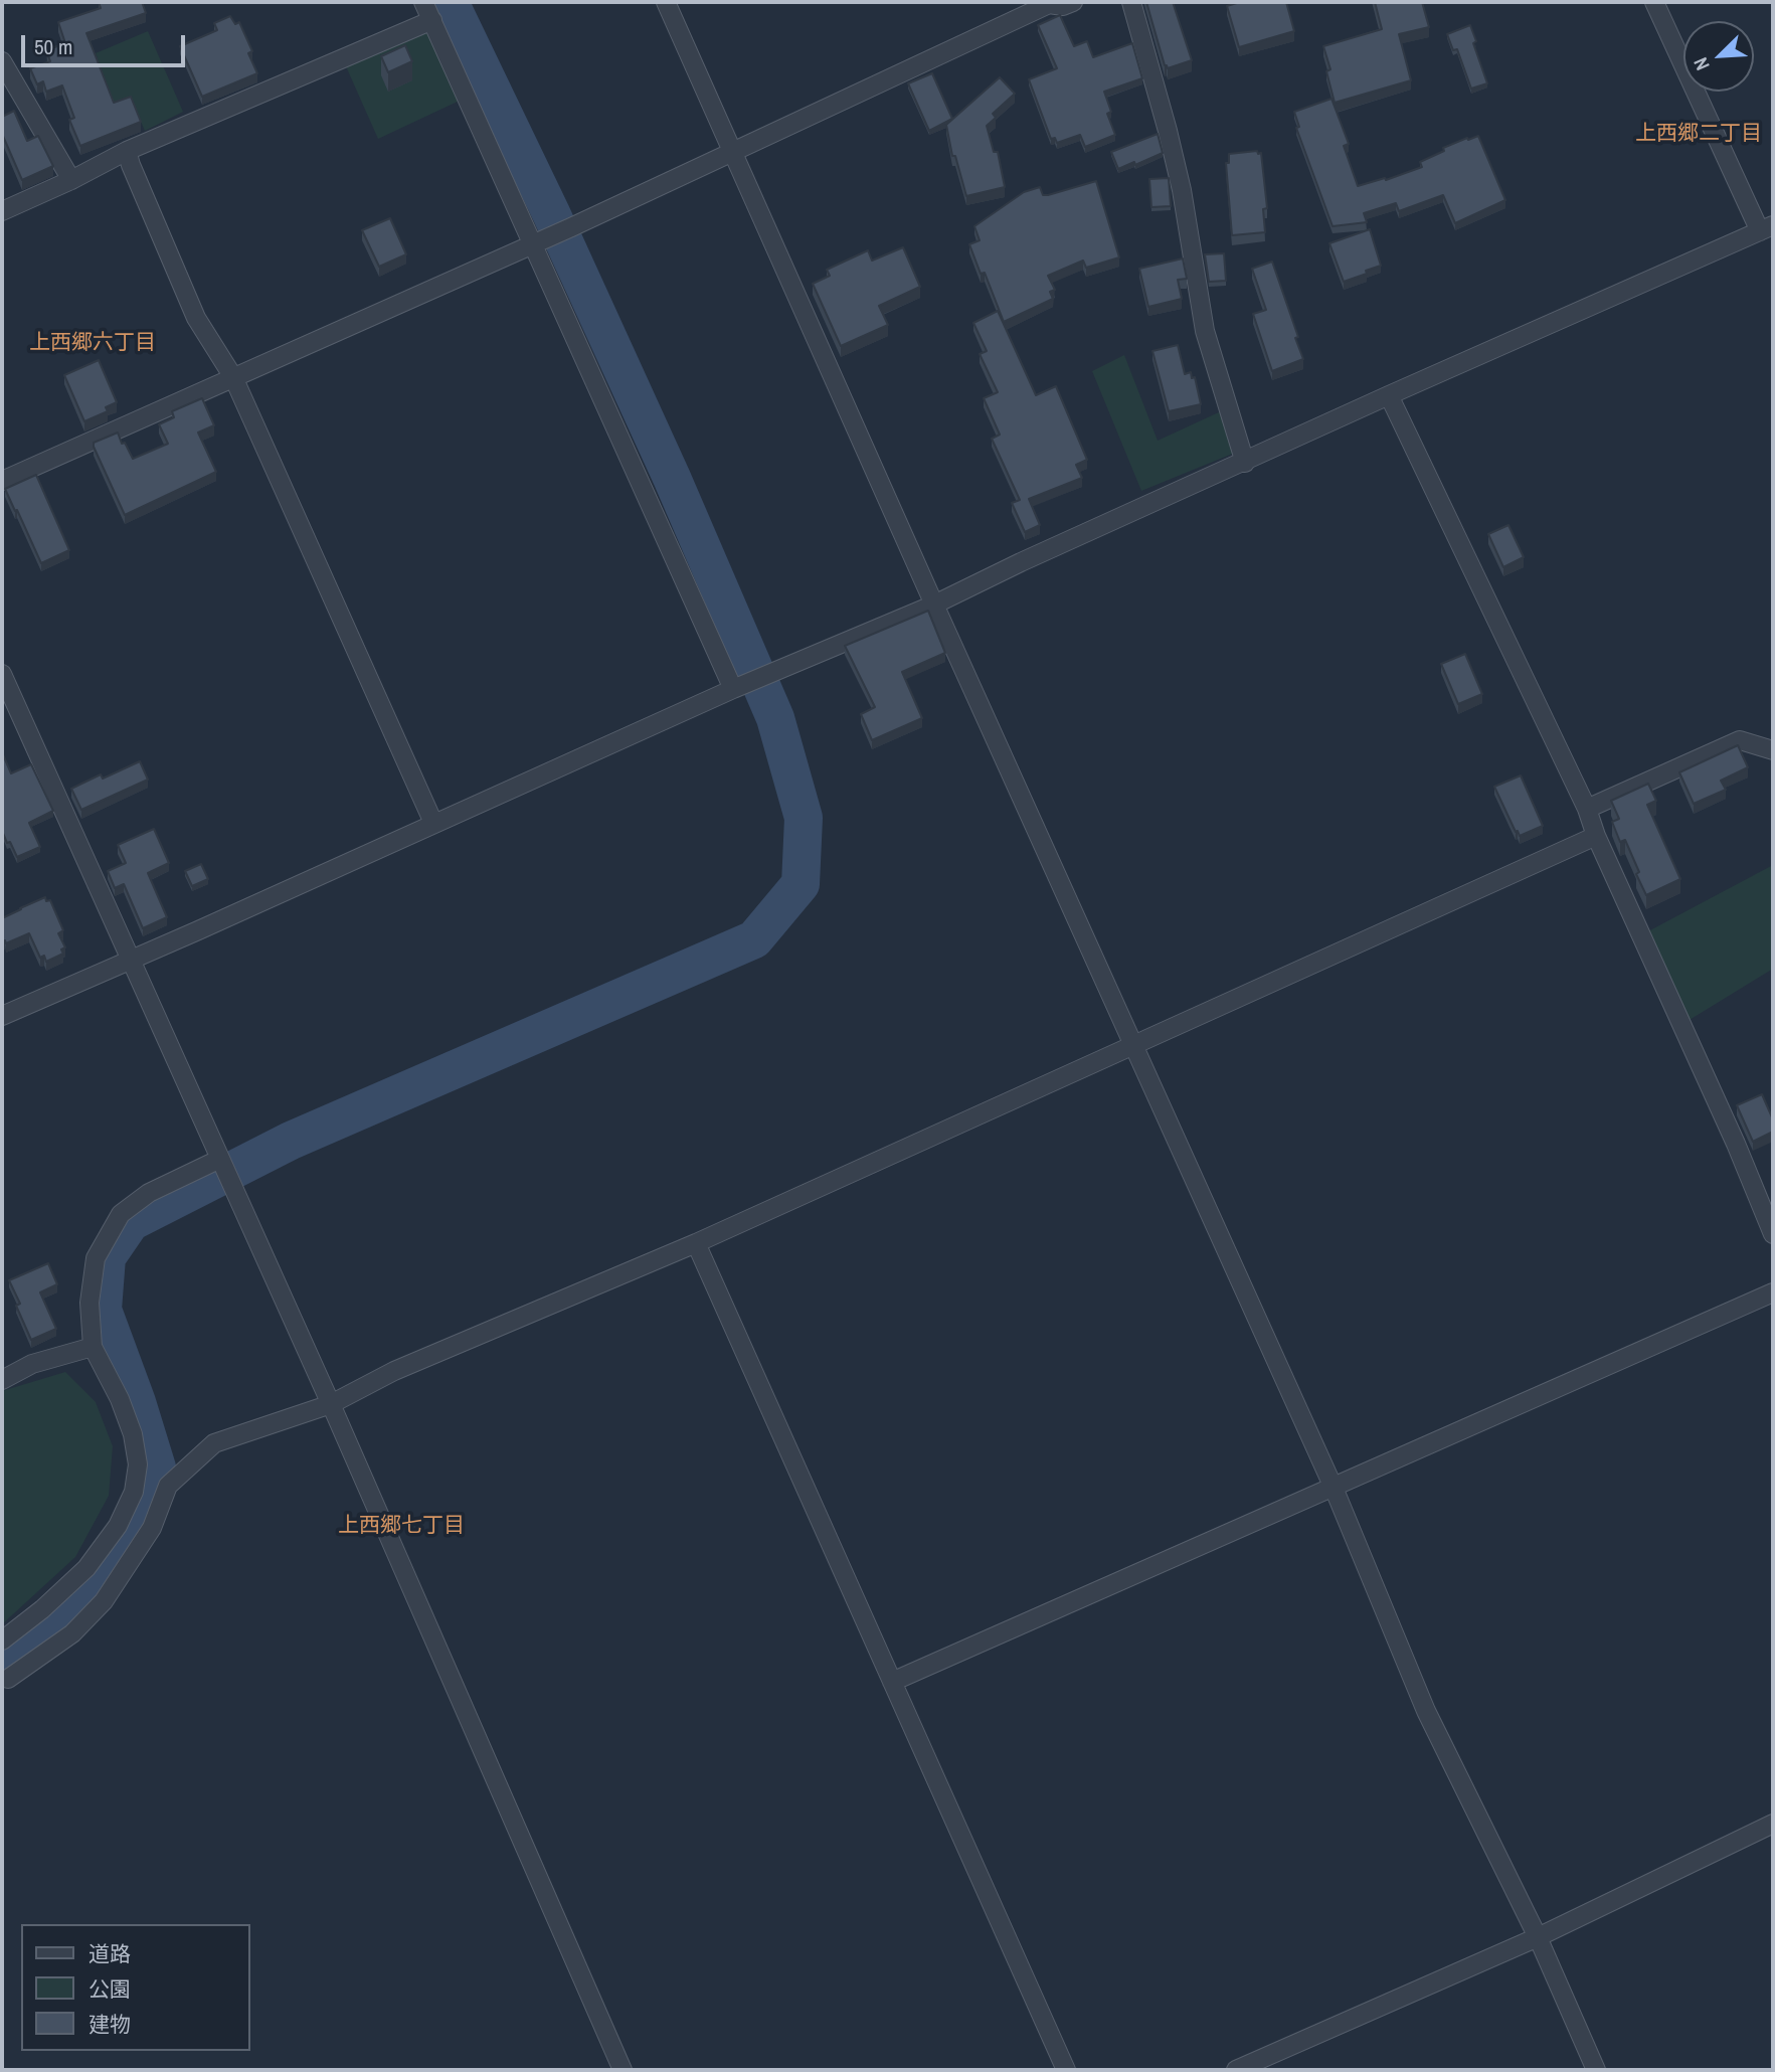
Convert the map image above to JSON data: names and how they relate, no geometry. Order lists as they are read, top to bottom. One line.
{"districts":["上西郷二丁目","上西郷六丁目","上西郷七丁目"],"legend":["道路","公園","建物"],"scale_bar":"50 m","north":"bottom left"}
